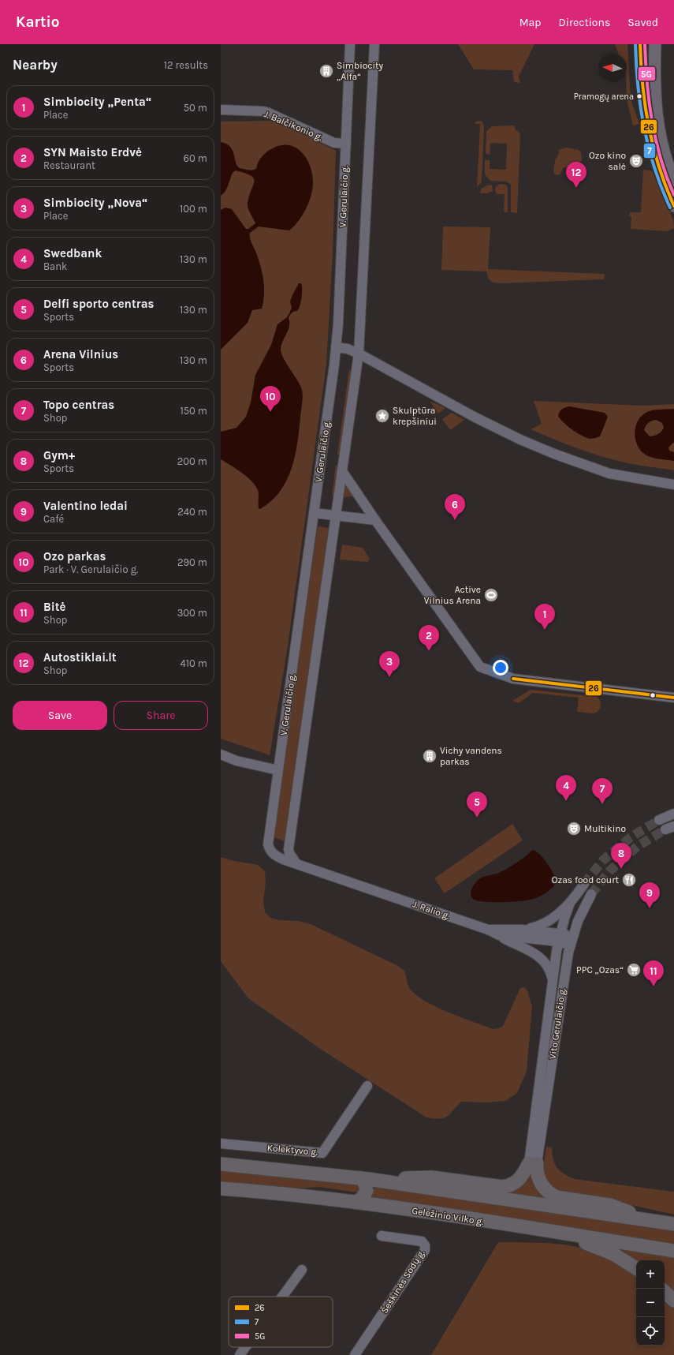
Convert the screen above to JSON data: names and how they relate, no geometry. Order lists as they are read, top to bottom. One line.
{"streets":{"highway":["Geležinio Vilko g."],"street":["J. Balčikonio g.","V. Gerulaičio g.","J. Ralio g.","Vito Gerulaičio g.","Kolektyvo g.","Šeškinės Sodų g."]},"crossings":[["J. Balčikonio g.","V. Gerulaičio g."],["J. Ralio g.","Vito Gerulaičio g."]],"places":{"building":["Simbiocity „Alfa“","Vichy vandens parkas"],"other":["Pramogų arena"],"theatre":["Ozo kino salė","Multikino"],"place":["Skulptūra krepšiniui"],"sports":["Active Vilnius Arena"],"restaurant":["Ozas food court"],"supermarket":["PPC „Ozas“"]},"lines":["transit line 26","transit line 7","transit line 5G"],"legend":["26","7","5G"],"north":"left","page":{"header":"Kartio","nav":["Map","Directions","Saved"],"heading":["Nearby","12 results"],"list":[{"mark":"1","name":"Simbiocity „Penta“","note":"Place","value":"50 m"},{"mark":"2","name":"SYN Maisto Erdvė","note":"Restaurant","value":"60 m"},{"mark":"3","name":"Simbiocity „Nova“","note":"Place","value":"100 m"},{"mark":"4","name":"Swedbank","note":"Bank","value":"130 m"},{"mark":"5","name":"Delfi sporto centras","note":"Sports","value":"130 m"},{"mark":"6","name":"Arena Vilnius","note":"Sports","value":"130 m"},{"mark":"7","name":"Topo centras","note":"Shop","value":"150 m"},{"mark":"8","name":"Gym+","note":"Sports","value":"200 m"},{"mark":"9","name":"Valentino ledai","note":"Café","value":"240 m"},{"mark":"10","name":"Ozo parkas","note":"Park · V. Gerulaičio g.","value":"290 m"},{"mark":"11","name":"Bitė","note":"Shop","value":"300 m"},{"mark":"12","name":"Autostiklai.lt","note":"Shop","value":"410 m"}],"pins":["12","10","6","1","2","3","4","7","5","8","9","11"],"buttons":["Save","Share"],"map_buttons":["+","−"]}}
